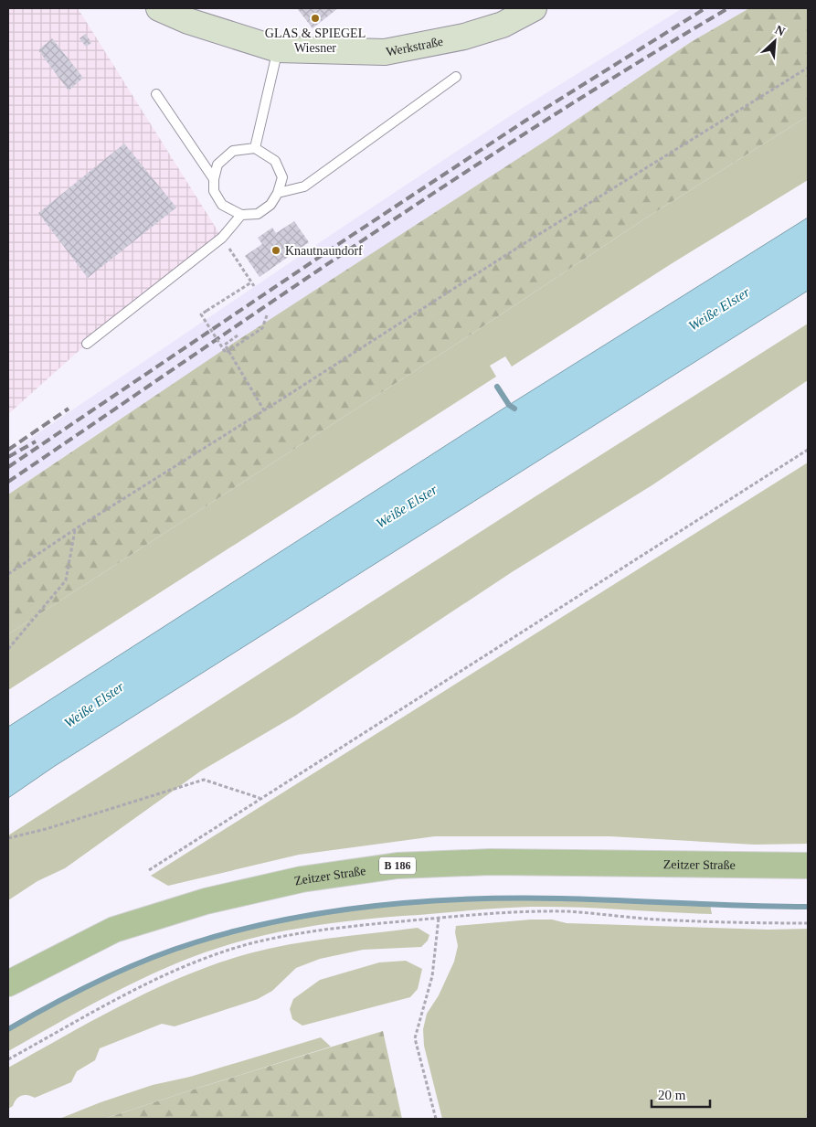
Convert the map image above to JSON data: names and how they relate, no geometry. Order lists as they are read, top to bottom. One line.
{"streets":{"main road":["Werkstraße","Zeitzer Straße","B 186"]},"water":["Weiße Elster"],"places":["GLAS & SPIEGEL Wiesner","Knautnaundorf"],"scale_bar":"20 m","north":"top right"}
